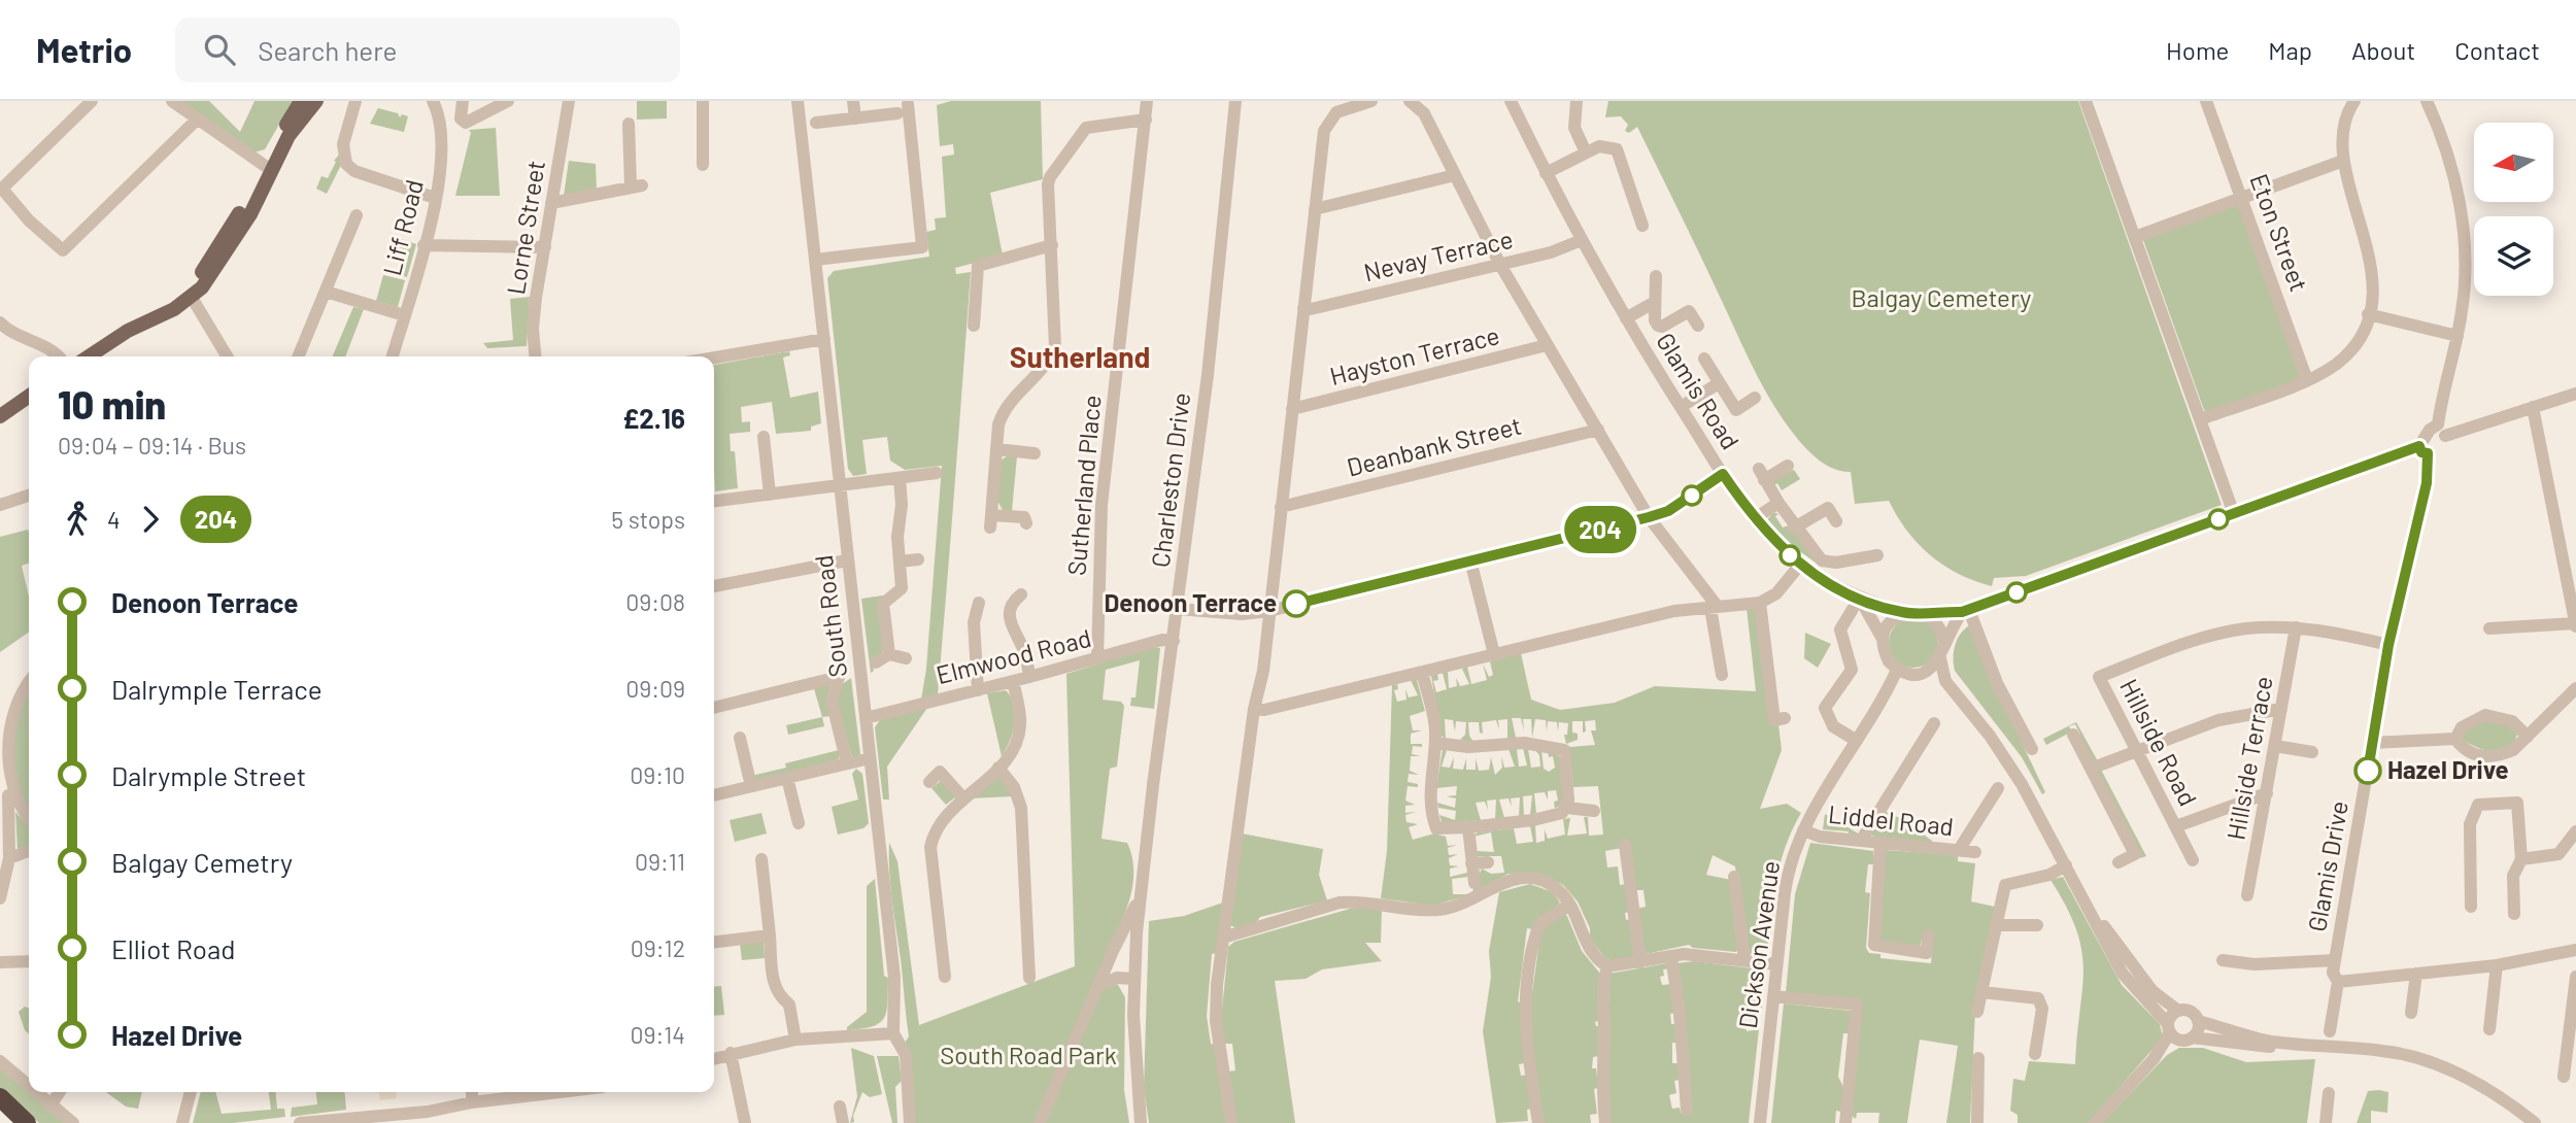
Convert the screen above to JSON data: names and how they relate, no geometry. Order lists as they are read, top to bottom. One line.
{"streets":{"street":["Liff Road","Lorne Street","Eton Street","Nevay Terrace","Hayston Terrace","Glamis Road","Deanbank Street","Charleston Drive","Sutherland Place","South Road","Elmwood Road","Hillside Road","Hillside Terrace","Liddel Road","Glamis Drive","Dickson Avenue"]},"crossings":[["Nevay Terrace","Glamis Road"],["Glamis Road","Glamis Drive"],["Glamis Road","Dickson Avenue"],["Charleston Drive","Elmwood Road"],["Sutherland Place","Elmwood Road"],["South Road","Elmwood Road"],["Hillside Road","Hillside Terrace"],["Hillside Road","Glamis Drive"],["Liddel Road","Dickson Avenue"]],"districts":["Sutherland"],"parks":["Balgay Cemetery","South Road Park"],"places":["Denoon Terrace","Hazel Drive"],"lines":["bus line 204"],"north":"left","page":{"header":"Metrio","search":"Search here","nav":["Home","Map","About","Contact"],"on_map":"204","heading":["10 min","09:04 – 09:14 · Bus","£2.16"],"legs":["4","204","5 stops"],"list":[{"name":"Denoon Terrace","value":"09:08"},{"name":"Dalrymple Terrace","value":"09:09"},{"name":"Dalrymple Street","value":"09:10"},{"name":"Balgay Cemetry","value":"09:11"},{"name":"Elliot Road","value":"09:12"},{"name":"Hazel Drive","value":"09:14"}]}}
